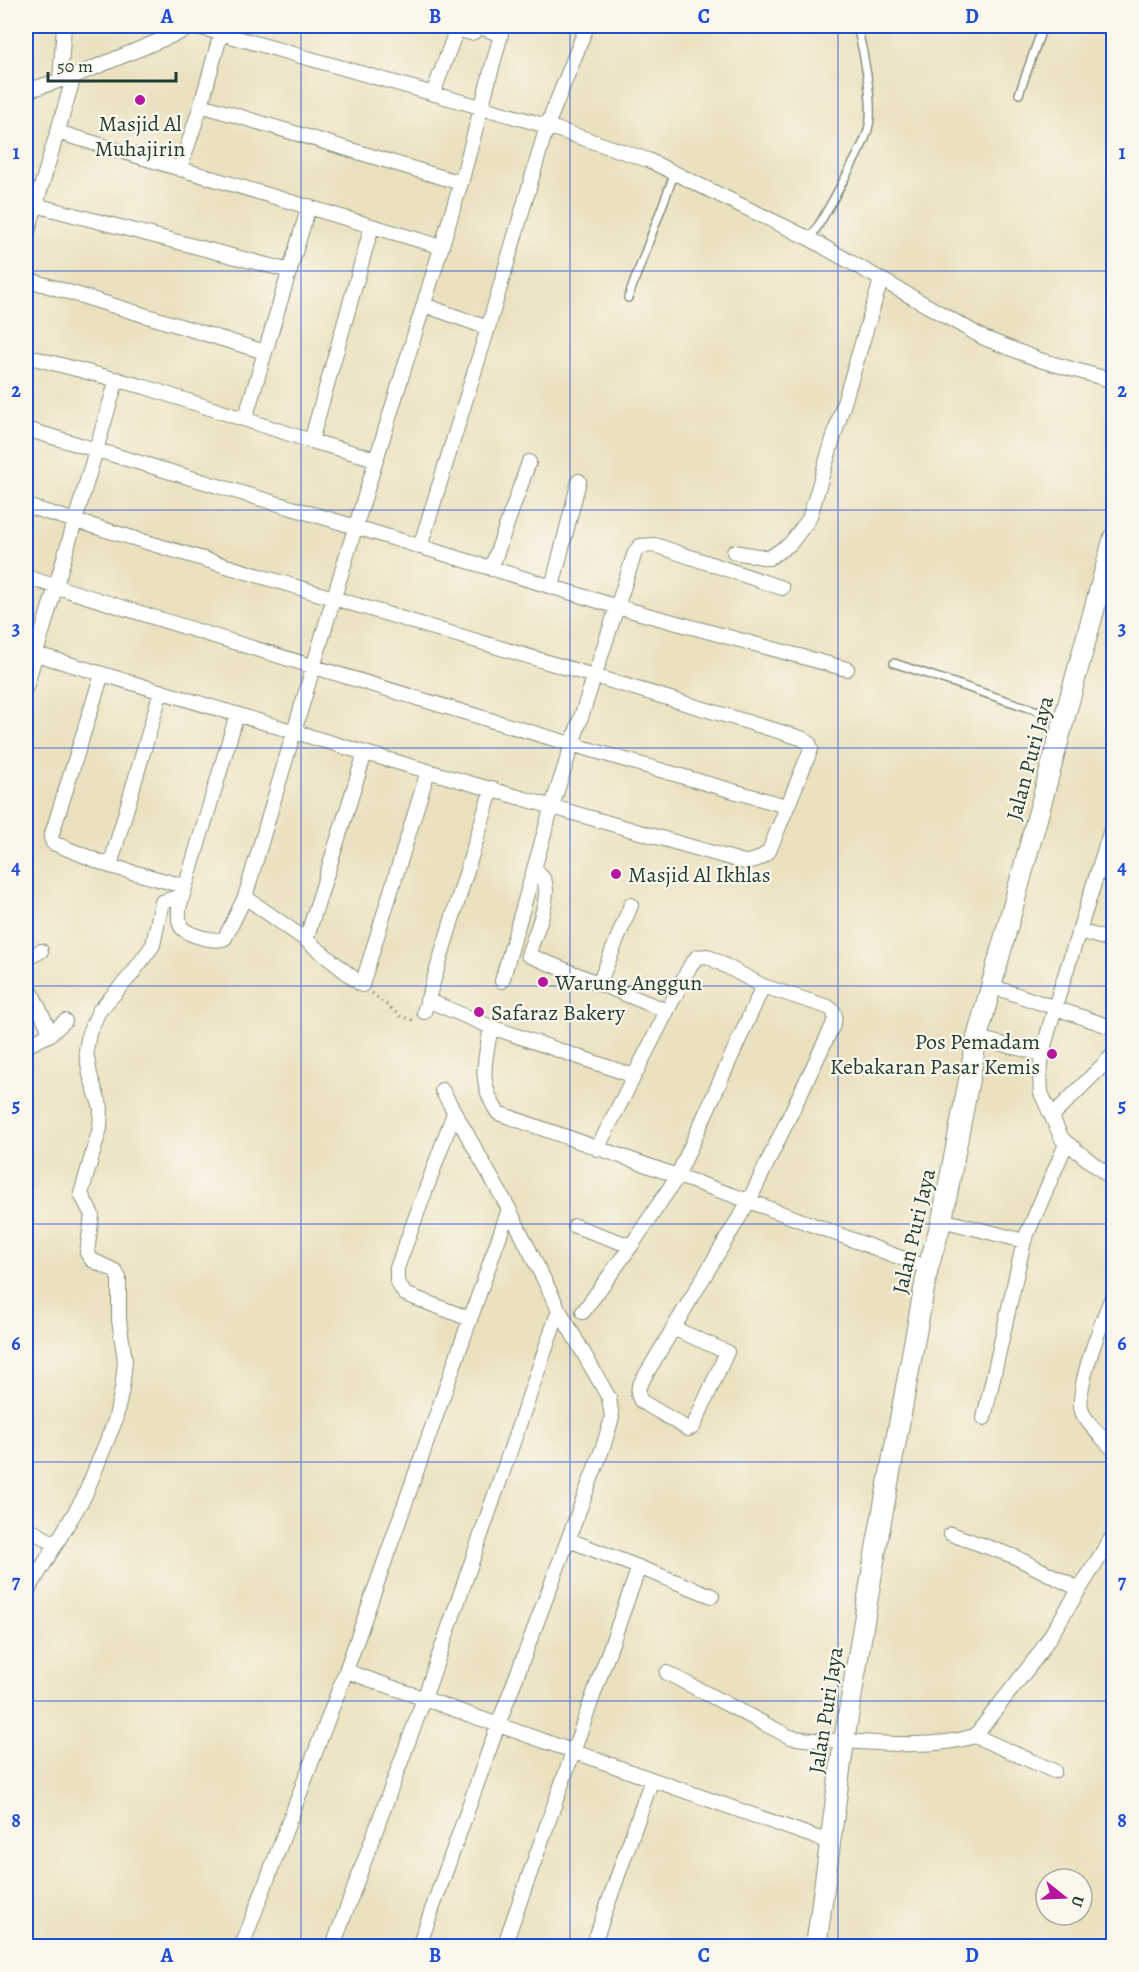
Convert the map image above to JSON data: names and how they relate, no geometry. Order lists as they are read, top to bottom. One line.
{"streets":{"street":["Jalan Puri Jaya"]},"places":["Masjid Al Muhajirin","Masjid Al Ikhlas","Warung Anggun","Safaraz Bakery","Pos Pemadam Kebakaran Pasar Kemis"],"scale_bar":"50 m","north":"right","grid":{"columns":["A","B","C","D"],"rows":["1","2","3","4","5","6","7","8"]}}
